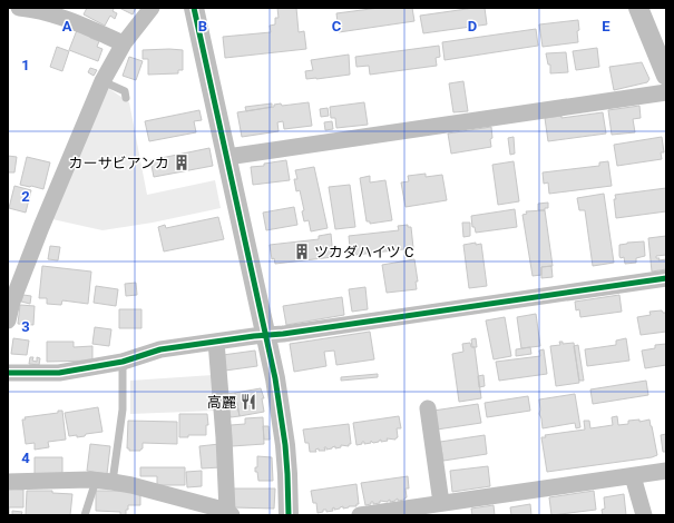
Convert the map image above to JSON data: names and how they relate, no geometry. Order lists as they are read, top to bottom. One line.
{"places":{"building":["カーサビアンカ","ツカダハイツ C"],"restaurant":["高麗"]},"grid":{"columns":["A","B","C","D","E"],"rows":["1","2","3","4"]}}
